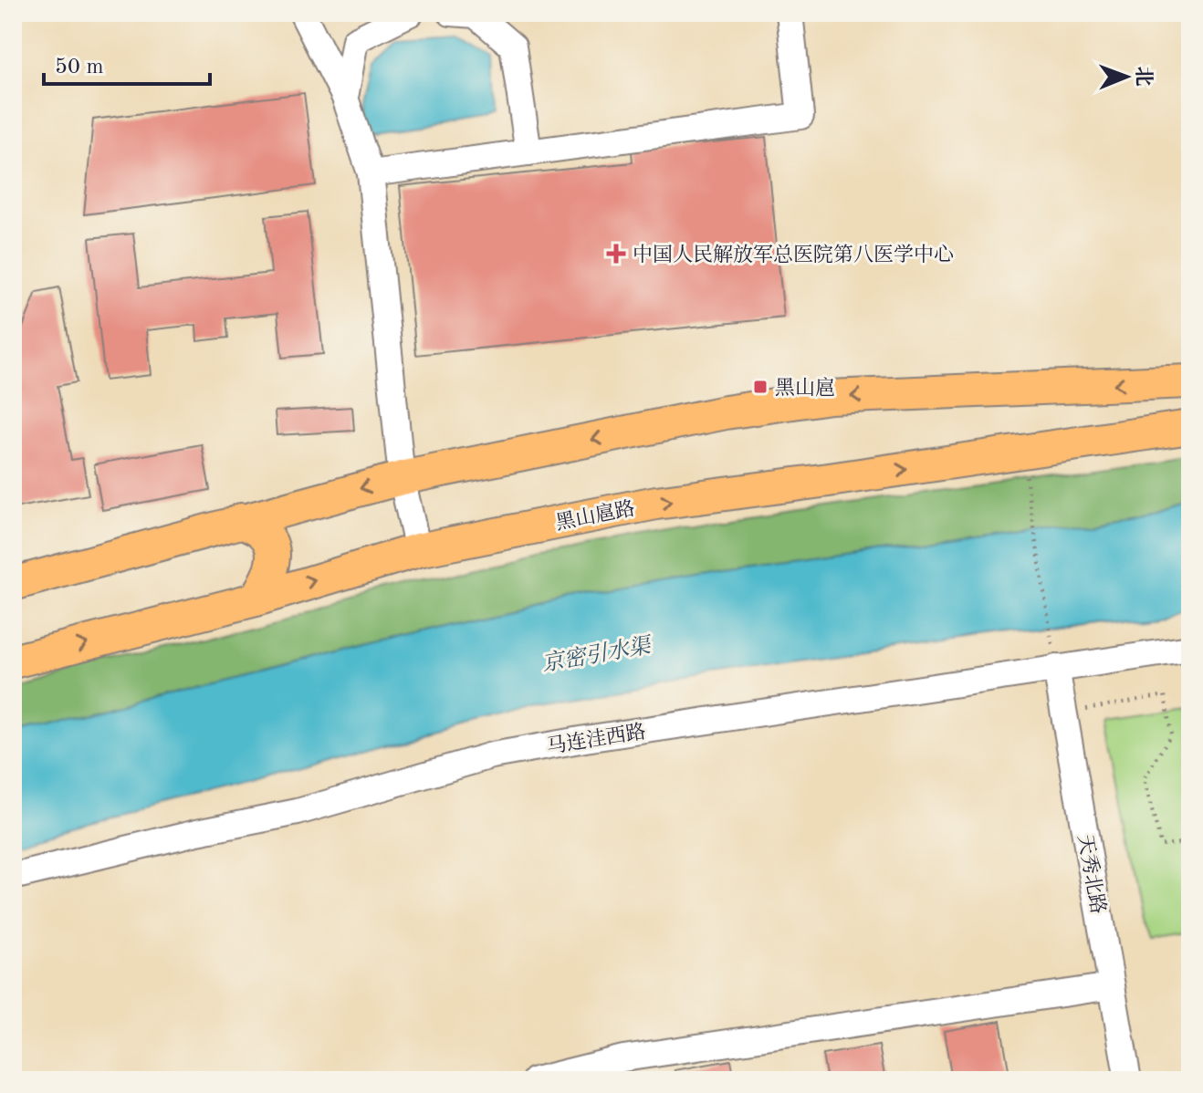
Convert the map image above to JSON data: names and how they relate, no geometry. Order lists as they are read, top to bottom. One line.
{"streets":{"main road":["黑山扈路"],"street":["马连洼西路","天秀北路"]},"crossings":[["马连洼西路","天秀北路"]],"water":["京密引水渠"],"places":{"health":["中国人民解放军总医院第八医学中心"],"transit":["黑山扈"]},"scale_bar":"50 m","north":"right"}
